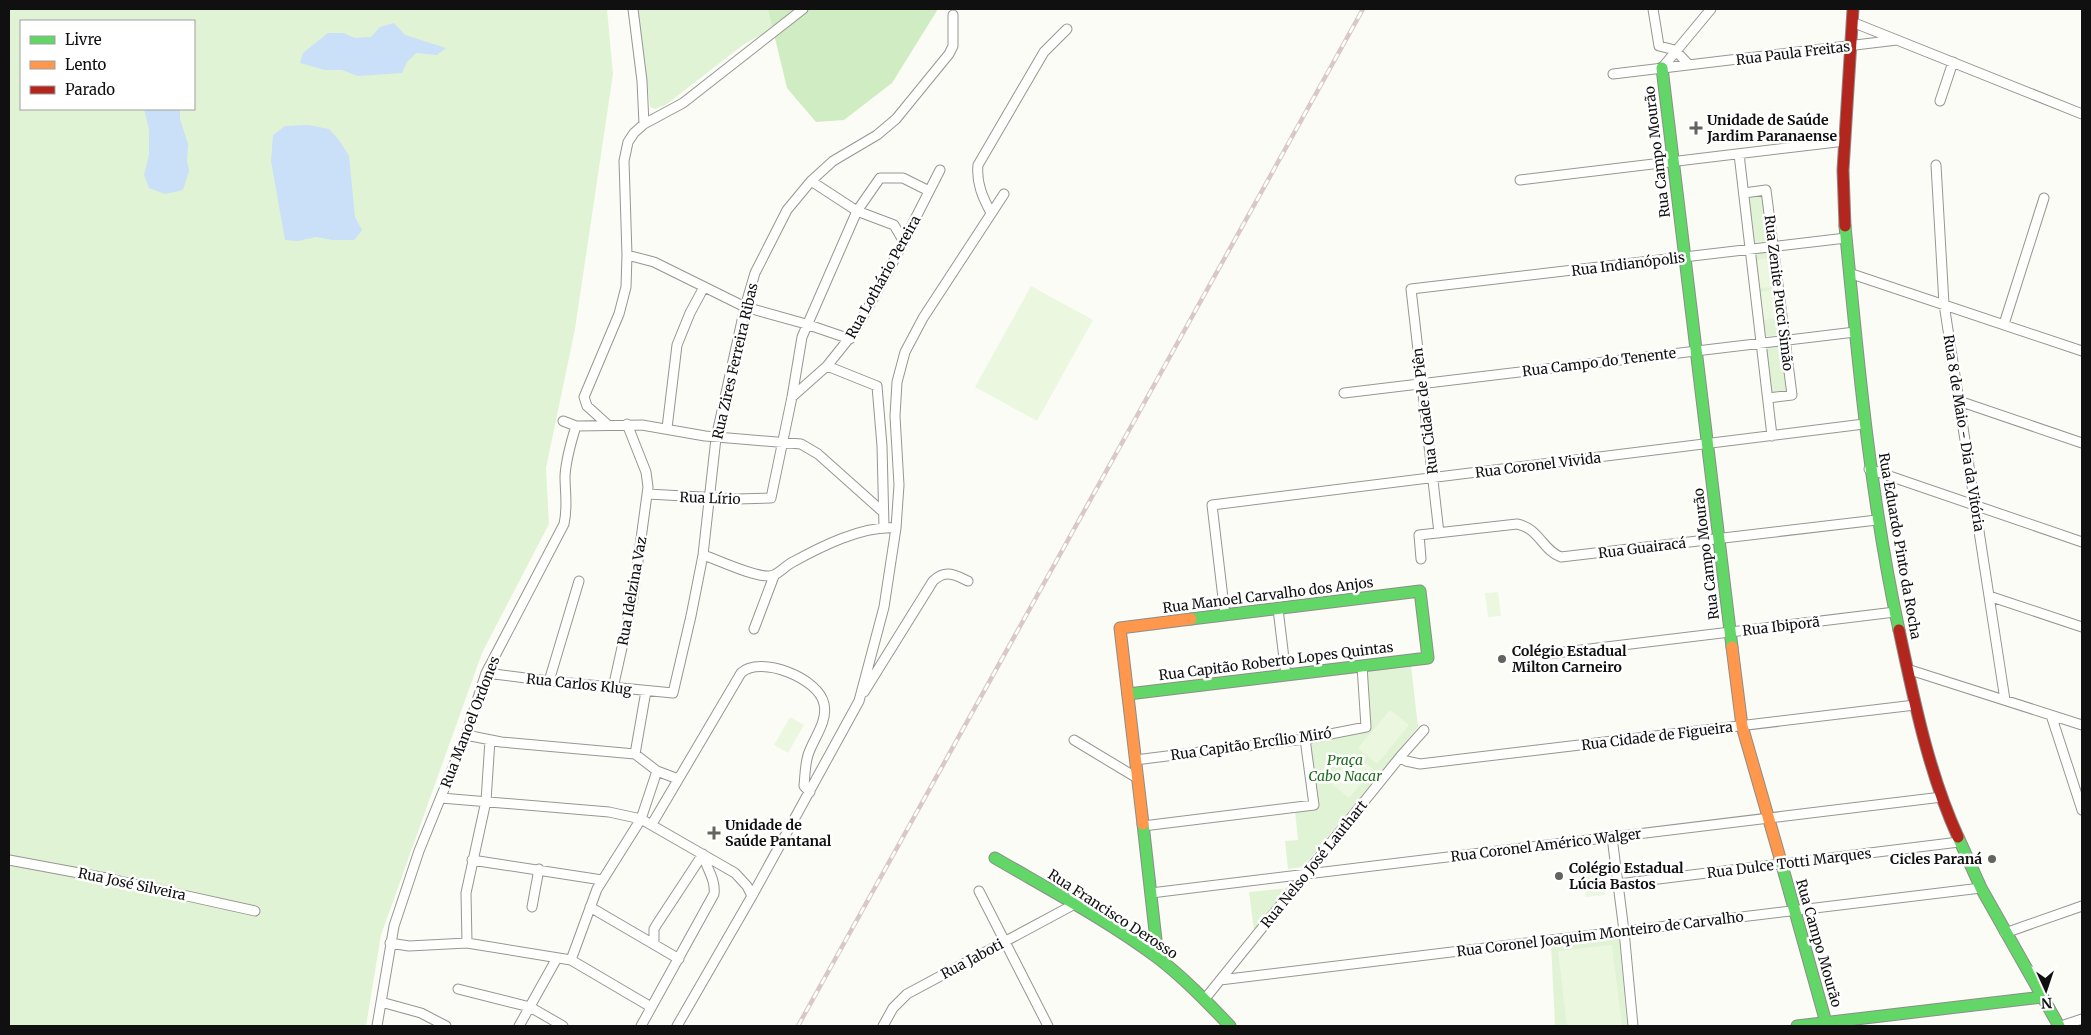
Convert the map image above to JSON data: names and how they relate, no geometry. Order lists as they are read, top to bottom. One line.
{"streets":{"street":["Rua Paula Freitas","Rua Campo Mourão","Rua Indianópolis","Rua Lothário Pereira","Rua Zenite Pucci Simão","Rua Zires Ferreira Ribas","Rua Campo do Tenente","Rua Cidade de Piên","Rua 8 de Maio - Dia da Vitória","Rua Coronel Vivida","Rua Lírio","Rua Eduardo Pinto da Rocha","Rua Guairacá","Rua Idelzina Vaz","Rua Manoel Carvalho dos Anjos","Rua Ibiporã","Rua Capitão Roberto Lopes Quintas","Rua Carlos Klug","Rua Manoel Ordones","Rua Cidade de Figueira","Rua Capitão Ercílio Miró","Rua Coronel Américo Walger","Rua Dulce Totti Marques","Rua Nelso José Lauthart","Rua José Silveira","Rua Francisco Derosso","Rua Coronel Joaquim Monteiro de Carvalho","Rua Jaboti"]},"crossings":[["Rua Paula Freitas","Rua Campo Mourão"],["Rua Paula Freitas","Rua Eduardo Pinto da Rocha"],["Rua Campo Mourão","Rua Indianópolis"],["Rua Campo Mourão","Rua Campo do Tenente"],["Rua Campo Mourão","Rua Coronel Vivida"],["Rua Campo Mourão","Rua Guairacá"],["Rua Campo Mourão","Rua Ibiporã"],["Rua Campo Mourão","Rua Cidade de Figueira"],["Rua Campo Mourão","Rua Coronel Américo Walger"],["Rua Campo Mourão","Rua Dulce Totti Marques"],["Rua Campo Mourão","Rua Coronel Joaquim Monteiro de Carvalho"],["Rua Indianópolis","Rua Zenite Pucci Simão"],["Rua Indianópolis","Rua Cidade de Piên"],["Rua Indianópolis","Rua Eduardo Pinto da Rocha"],["Rua Zenite Pucci Simão","Rua Campo do Tenente"],["Rua Zenite Pucci Simão","Rua Coronel Vivida"],["Rua Zires Ferreira Ribas","Rua Lírio"],["Rua Zires Ferreira Ribas","Rua Carlos Klug"],["Rua Campo do Tenente","Rua Cidade de Piên"],["Rua Campo do Tenente","Rua Eduardo Pinto da Rocha"],["Rua Cidade de Piên","Rua Coronel Vivida"],["Rua Cidade de Piên","Rua Guairacá"],["Rua Coronel Vivida","Rua Eduardo Pinto da Rocha"],["Rua Coronel Vivida","Rua Manoel Carvalho dos Anjos"],["Rua Lírio","Rua Idelzina Vaz"],["Rua Eduardo Pinto da Rocha","Rua Guairacá"],["Rua Eduardo Pinto da Rocha","Rua Ibiporã"],["Rua Eduardo Pinto da Rocha","Rua Cidade de Figueira"],["Rua Eduardo Pinto da Rocha","Rua Coronel Américo Walger"],["Rua Eduardo Pinto da Rocha","Rua Dulce Totti Marques"],["Rua Eduardo Pinto da Rocha","Rua Coronel Joaquim Monteiro de Carvalho"],["Rua Idelzina Vaz","Rua Carlos Klug"],["Rua Manoel Carvalho dos Anjos","Rua Capitão Roberto Lopes Quintas"],["Rua Capitão Roberto Lopes Quintas","Rua Capitão Ercílio Miró"],["Rua Carlos Klug","Rua Manoel Ordones"],["Rua Cidade de Figueira","Rua Nelso José Lauthart"],["Rua Coronel Américo Walger","Rua Nelso José Lauthart"],["Rua Nelso José Lauthart","Rua Francisco Derosso"],["Rua Nelso José Lauthart","Rua Coronel Joaquim Monteiro de Carvalho"],["Rua Francisco Derosso","Rua Jaboti"]],"parks":["Praça Cabo Nacar"],"places":{"health":["Unidade de Saúde Jardim Paranaense","Unidade de Saúde Pantanal"],"other":["Colégio Estadual Milton Carneiro","Cicles Paraná","Colégio Estadual Lúcia Bastos"]},"legend":["Livre","Lento","Parado"],"north":"bottom"}
